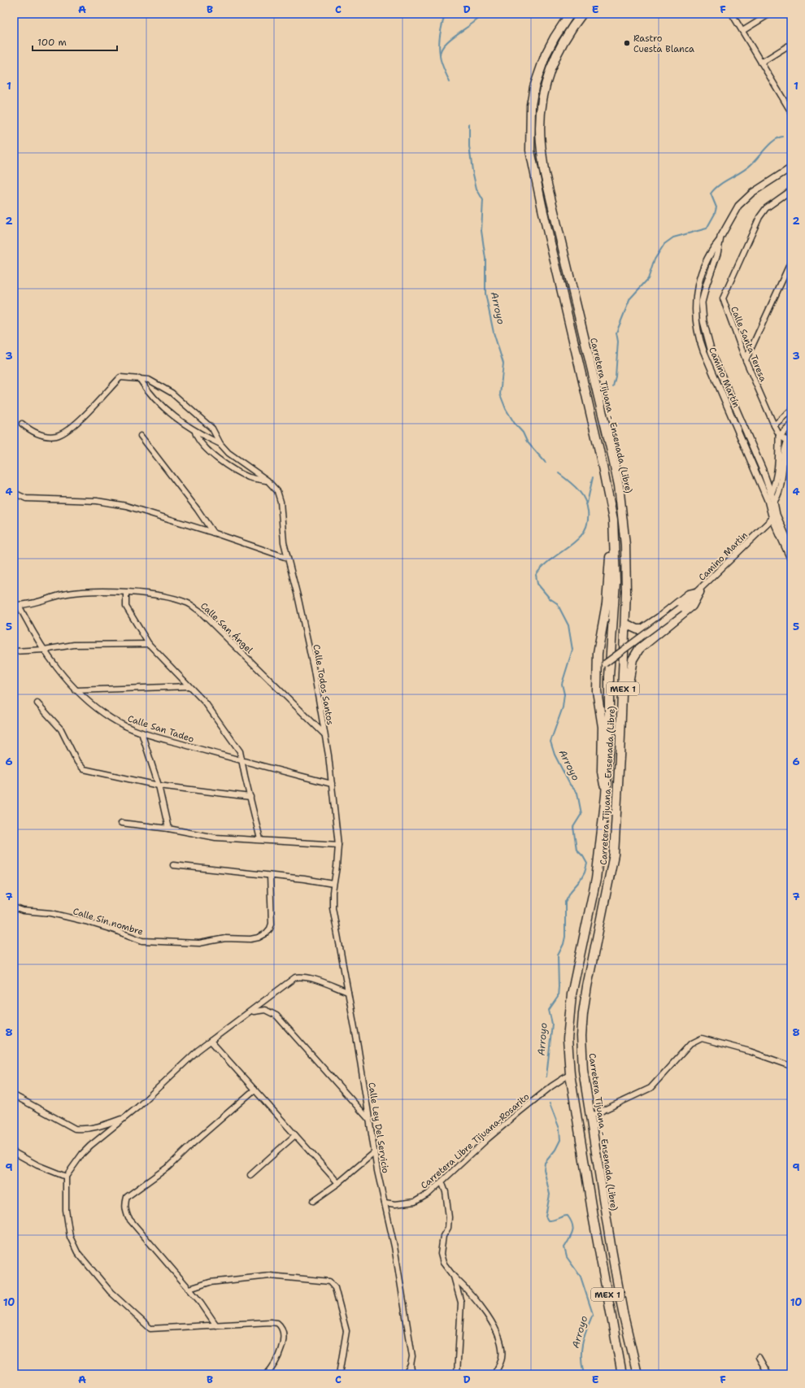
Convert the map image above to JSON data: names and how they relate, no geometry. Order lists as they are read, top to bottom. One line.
{"streets":{"highway":["Carretera Tijuana - Ensenada (Libre)","MEX 1"],"street":["Calle Santa Teresa","Camino Martín","Camino Martin","Calle San Ángel","Calle Todos Santos","Calle San Tadeo","Calle Sin nombre","Calle Ley Del Servicio","Carretera Libre Tijuana-Rosarito"]},"crossings":[["Camino Martín","Camino Martin"],["Carretera Tijuana - Ensenada (Libre)","Carretera Libre Tijuana-Rosarito"],["Calle San Ángel","Calle Todos Santos"],["Calle San Ángel","Calle San Tadeo"],["Calle Todos Santos","Calle San Tadeo"],["Calle Todos Santos","Calle Ley Del Servicio"],["Calle Ley Del Servicio","Carretera Libre Tijuana-Rosarito"]],"water":["Arroyo"],"places":["Rastro Cuesta Blanca"],"scale_bar":"100 m","grid":{"columns":["A","B","C","D","E","F"],"rows":["1","2","3","4","5","6","7","8","9","10"]}}
